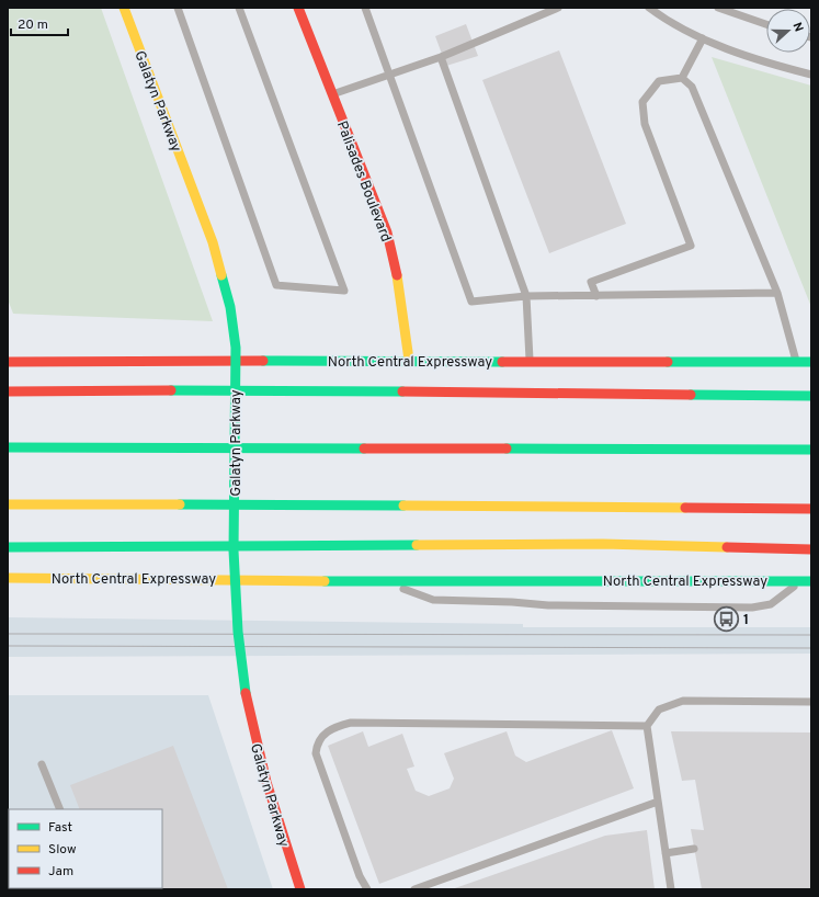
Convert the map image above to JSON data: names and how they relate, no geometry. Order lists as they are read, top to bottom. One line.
{"streets":{"main road":["Galatyn Parkway","Palisades Boulevard","North Central Expressway"]},"crossings":[["Palisades Boulevard","North Central Expressway"]],"places":{"bus stop":["1"]},"legend":["Fast","Slow","Jam"],"scale_bar":"20 m","north":"right"}
